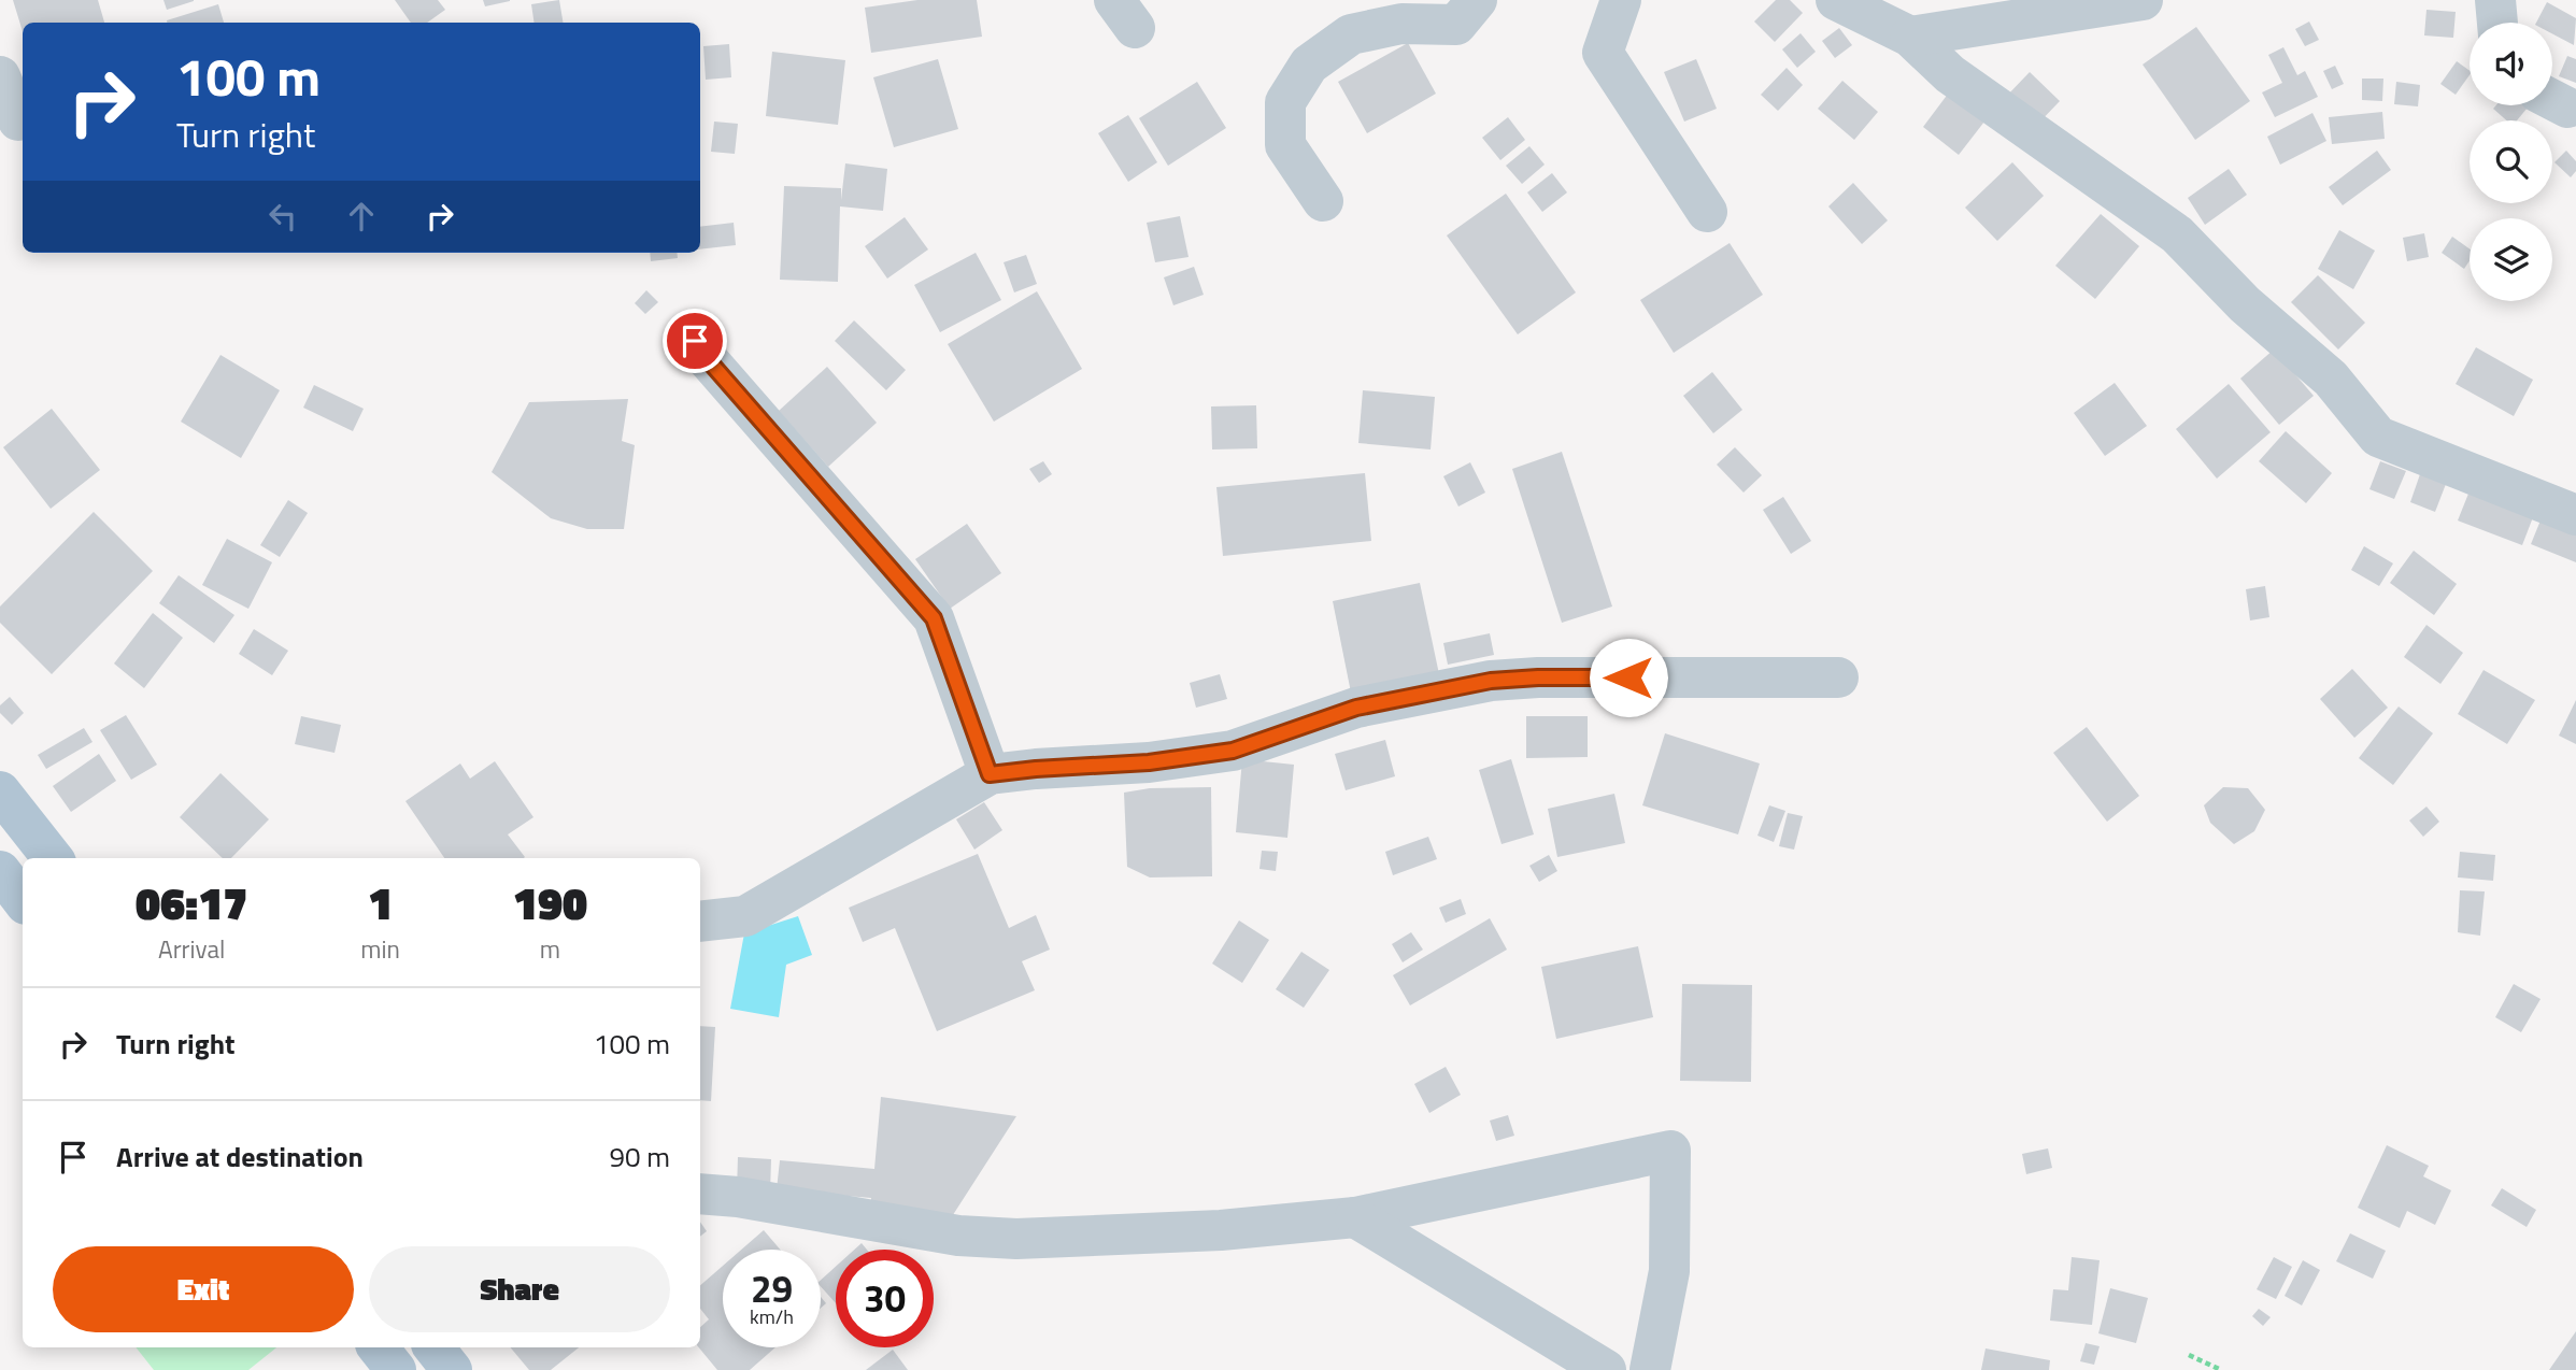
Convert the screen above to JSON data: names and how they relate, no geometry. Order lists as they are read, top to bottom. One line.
{"page":{"turn":["100 m","Turn right"],"eta":["06:17","Arrival","1","min","190","m"],"list":[{"name":"Turn right","value":"100 m"},{"name":"Arrive at destination","value":"90 m"}],"buttons":["Exit","Share"],"speed":"29 km/h","limit":"30"}}
